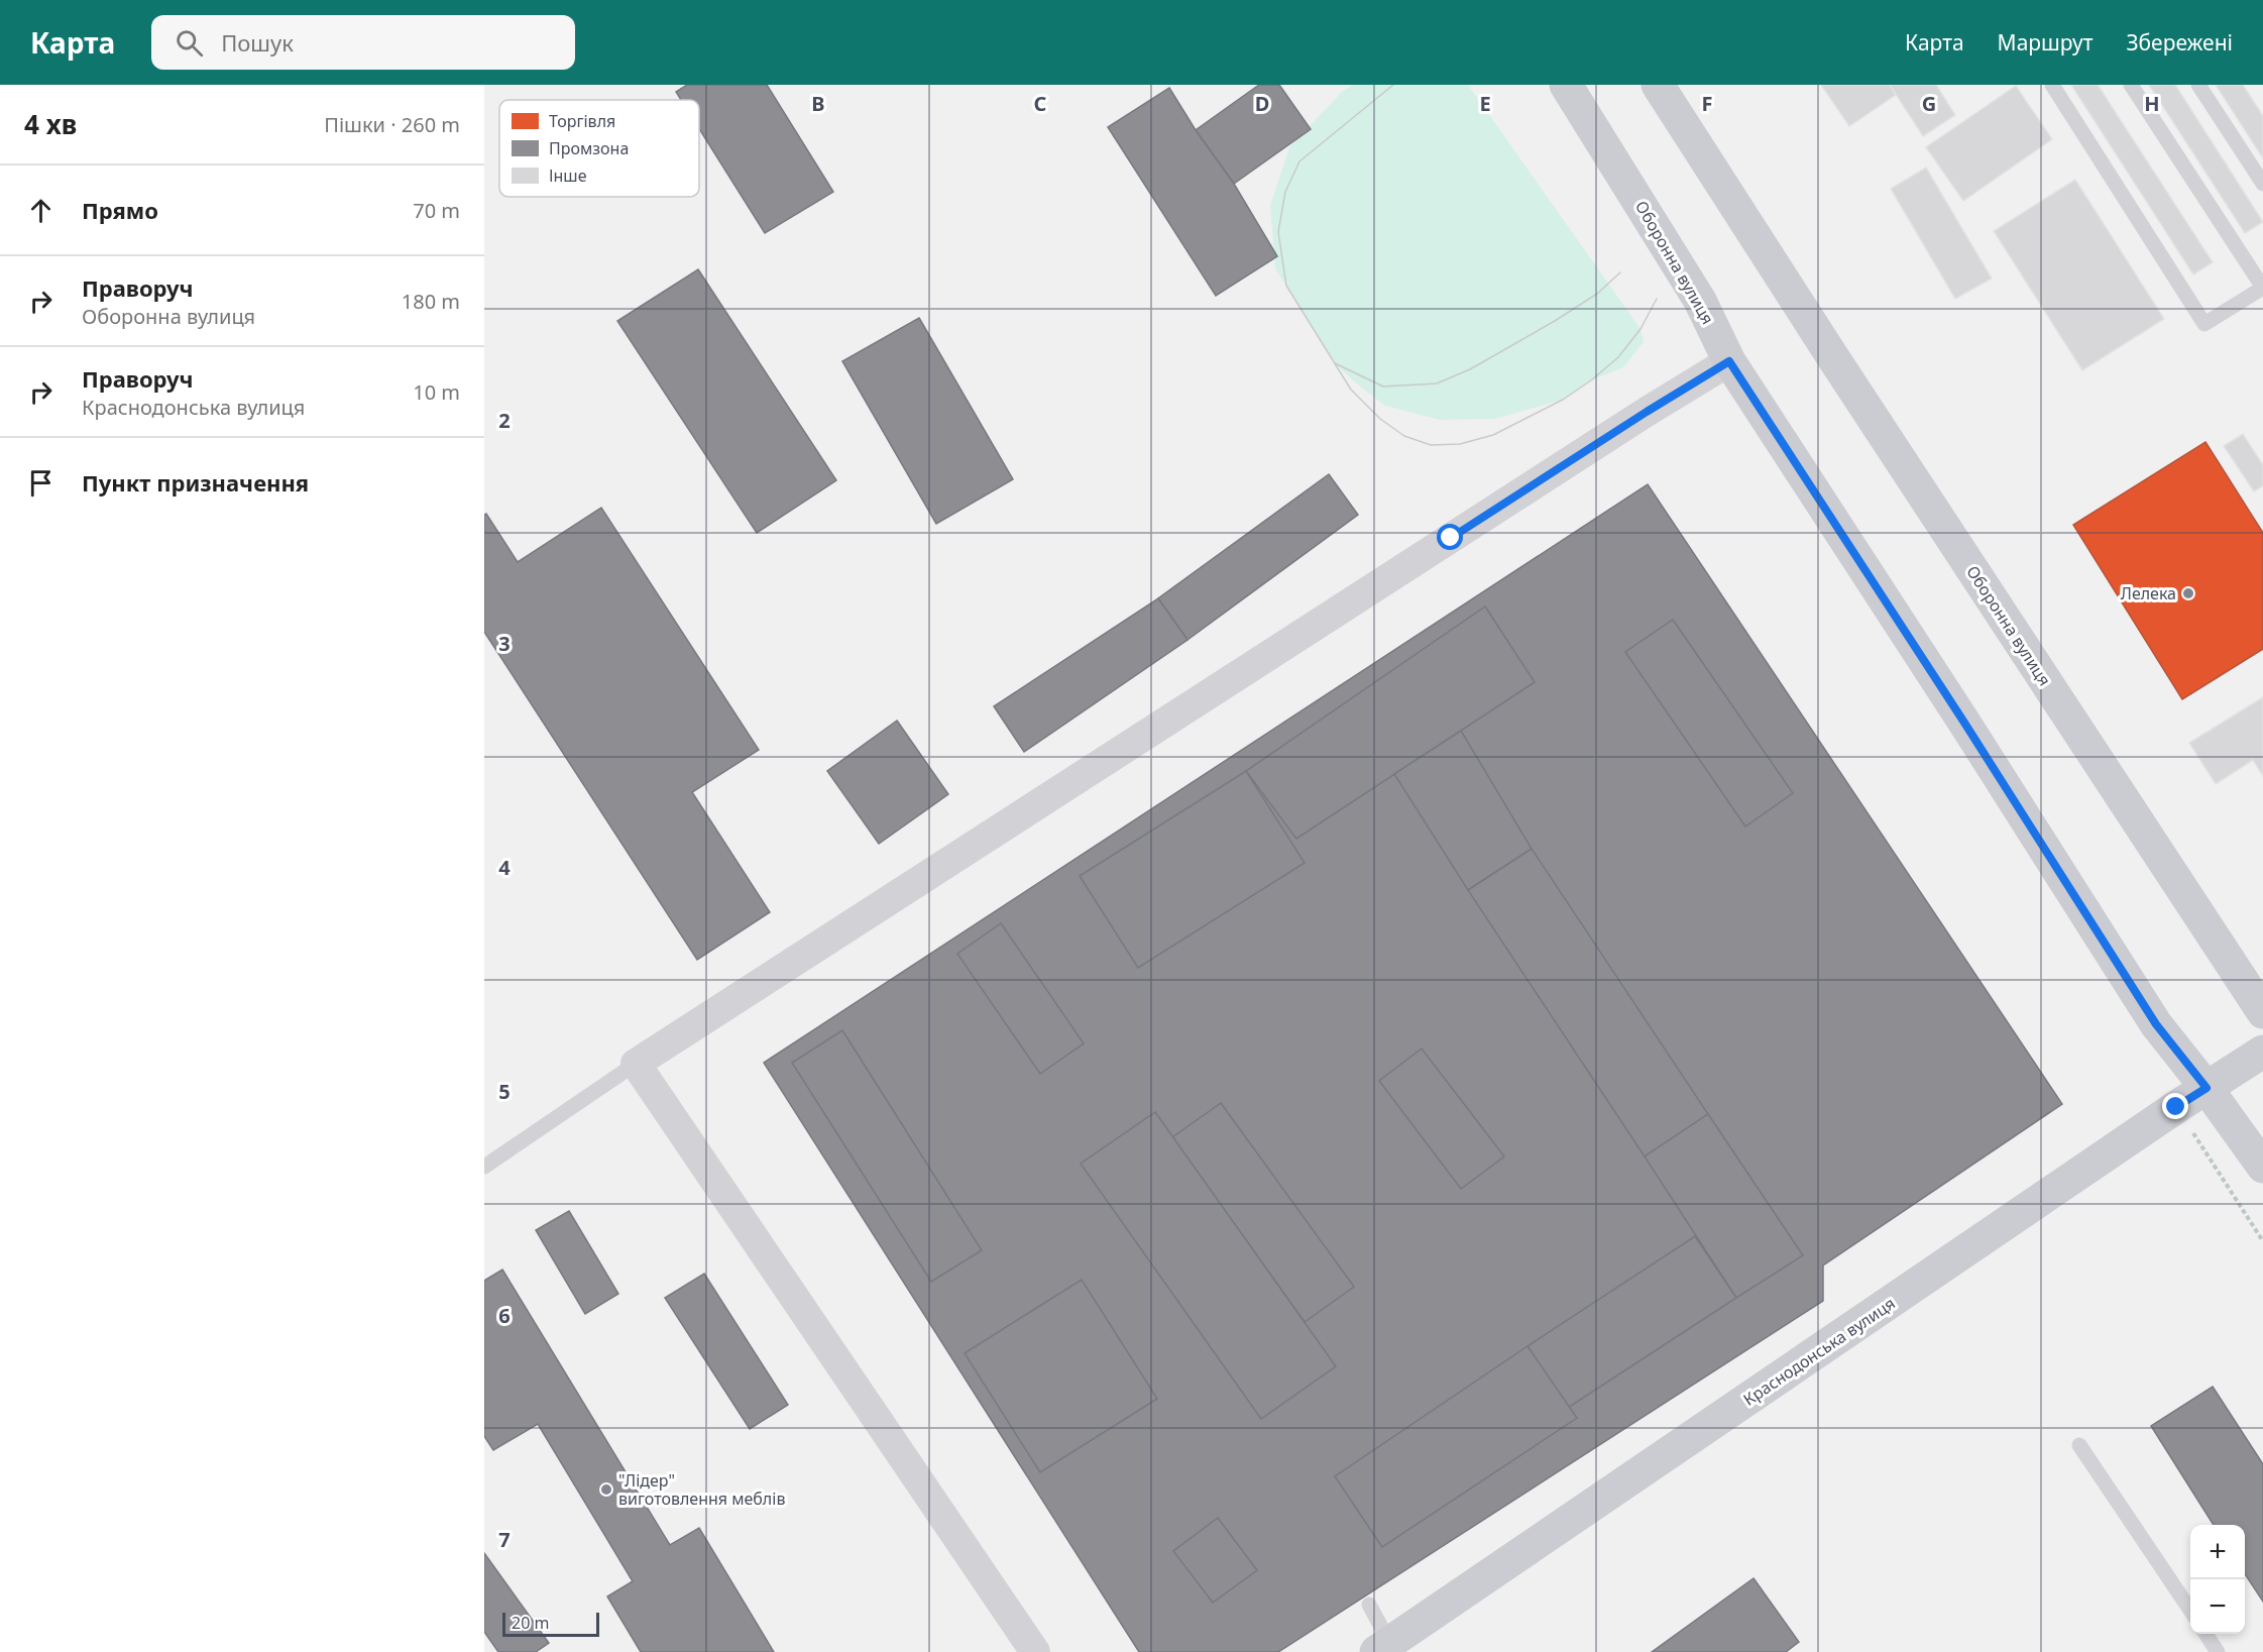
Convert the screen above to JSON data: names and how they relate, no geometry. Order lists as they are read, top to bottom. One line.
{"streets":{"main road":["Оборонна вулиця","Краснодонська вулиця"]},"crossings":[["Оборонна вулиця","Краснодонська вулиця"]],"places":["Лелека","\"Лідер\" виготовлення меблів"],"legend":["Торгівля","Промзона","Інше"],"scale_bar":"20 m","page":{"header":"Карта","search":"Пошук","nav":["Карта","Маршрут","Збережені"],"heading":["4 хв","Пішки · 260 m"],"list":[["Прямо","70 m"],["Праворуч","Оборонна вулиця","180 m"],["Праворуч","Краснодонська вулиця","10 m"],"Пункт призначення"],"map_buttons":["+","−"],"scale":"20 m"},"grid":{"columns":["B","C","D","E","F","G","H"],"rows":["2","3","4","5","6","7"]}}
